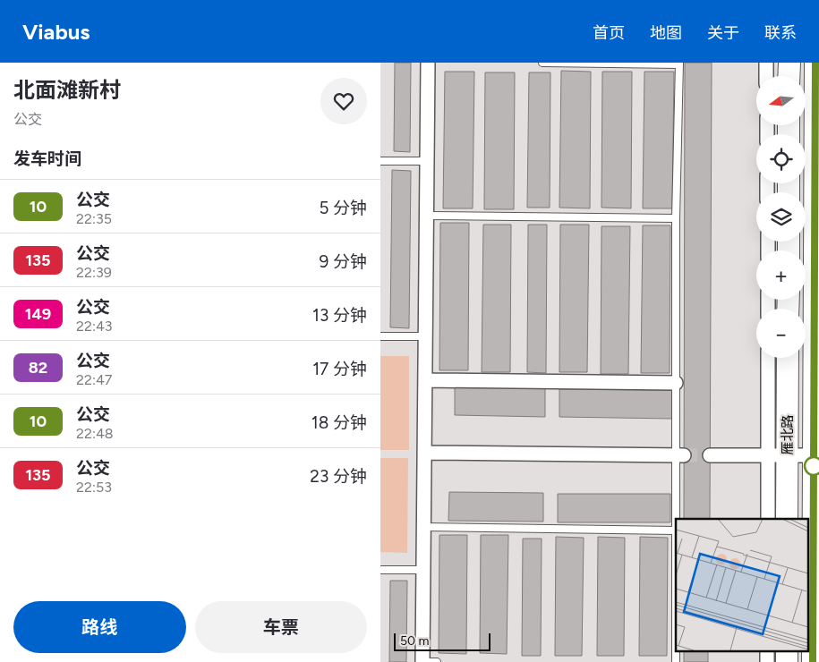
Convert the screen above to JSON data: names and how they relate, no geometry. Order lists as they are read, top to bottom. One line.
{"streets":{"main road":["雁北路"]},"lines":["bus line 10"],"scale_bar":"50 m","north":"left","page":{"header":"Viabus","nav":["首页","地图","关于","联系"],"heading":[["北面滩新村","公交"],"发车时间"],"map_buttons":["+","−"],"list":[{"mark":"10","name":"公交","note":"22:35","value":"5 分钟"},{"mark":"135","name":"公交","note":"22:39","value":"9 分钟"},{"mark":"149","name":"公交","note":"22:43","value":"13 分钟"},{"mark":"82","name":"公交","note":"22:47","value":"17 分钟"},{"mark":"10","name":"公交","note":"22:48","value":"18 分钟"},{"mark":"135","name":"公交","note":"22:53","value":"23 分钟"}],"buttons":["路线","车票"],"scale":"50 m"}}
